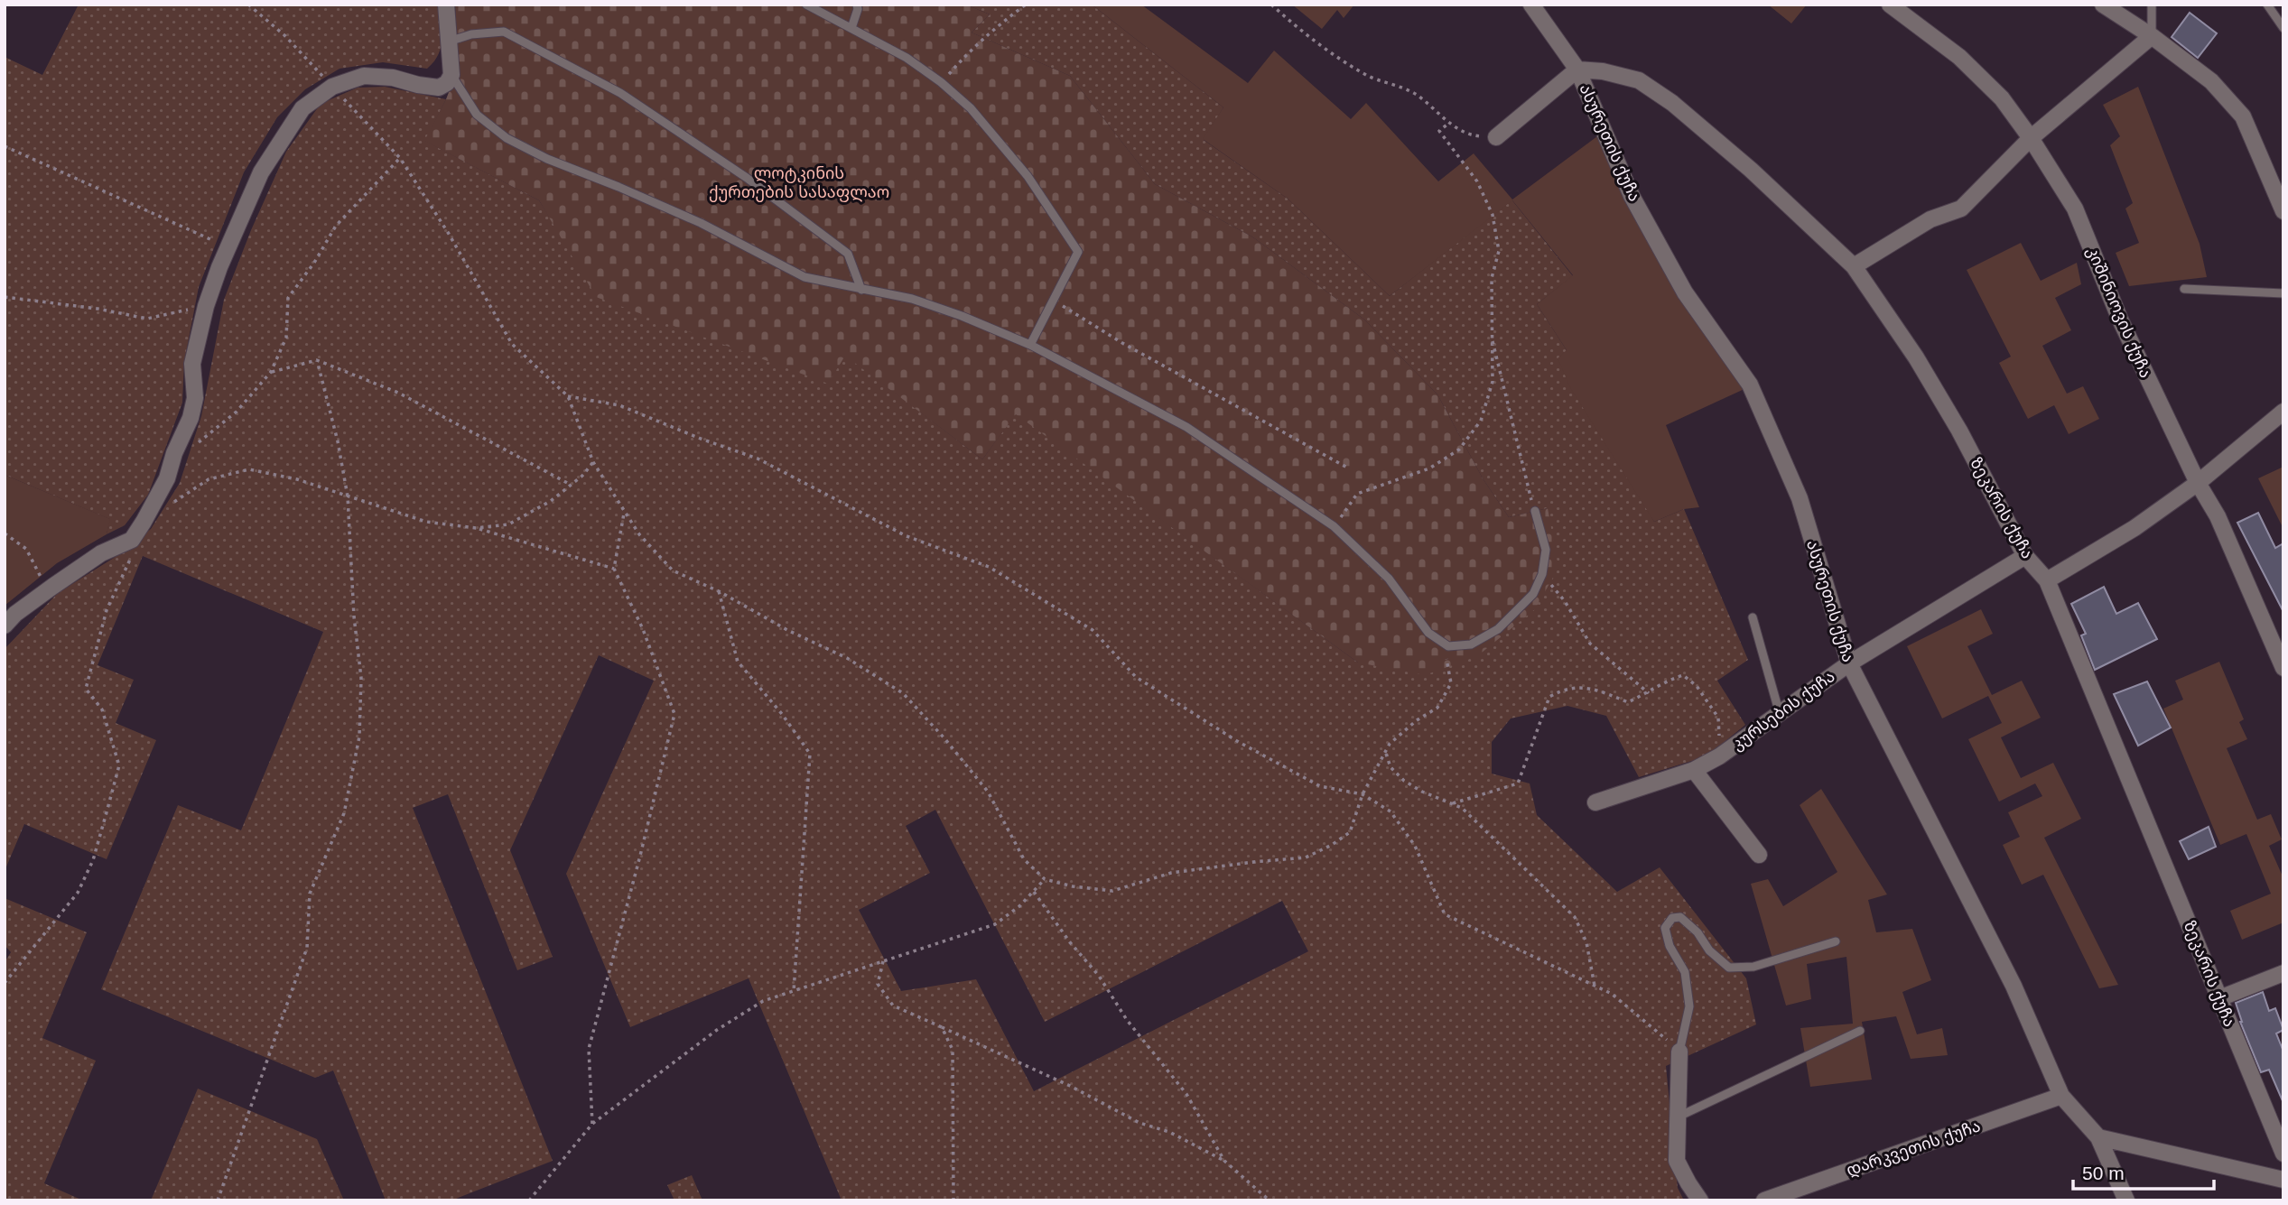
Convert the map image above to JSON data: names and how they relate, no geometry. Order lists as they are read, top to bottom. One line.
{"streets":{"street":["ასურეთის ქუჩა","კიშინიოვის ქუჩა","ზეკარის ქუჩა","კურსების ქუჩა","დარკვეთის ქუჩა"]},"crossings":[["ასურეთის ქუჩა","ზეკარის ქუჩა"],["ასურეთის ქუჩა","კურსების ქუჩა"],["ასურეთის ქუჩა","დარკვეთის ქუჩა"],["ზეკარის ქუჩა","კურსების ქუჩა"]],"parks":["ლოტკინის ქურთების სასაფლაო"],"scale_bar":"50 m"}
